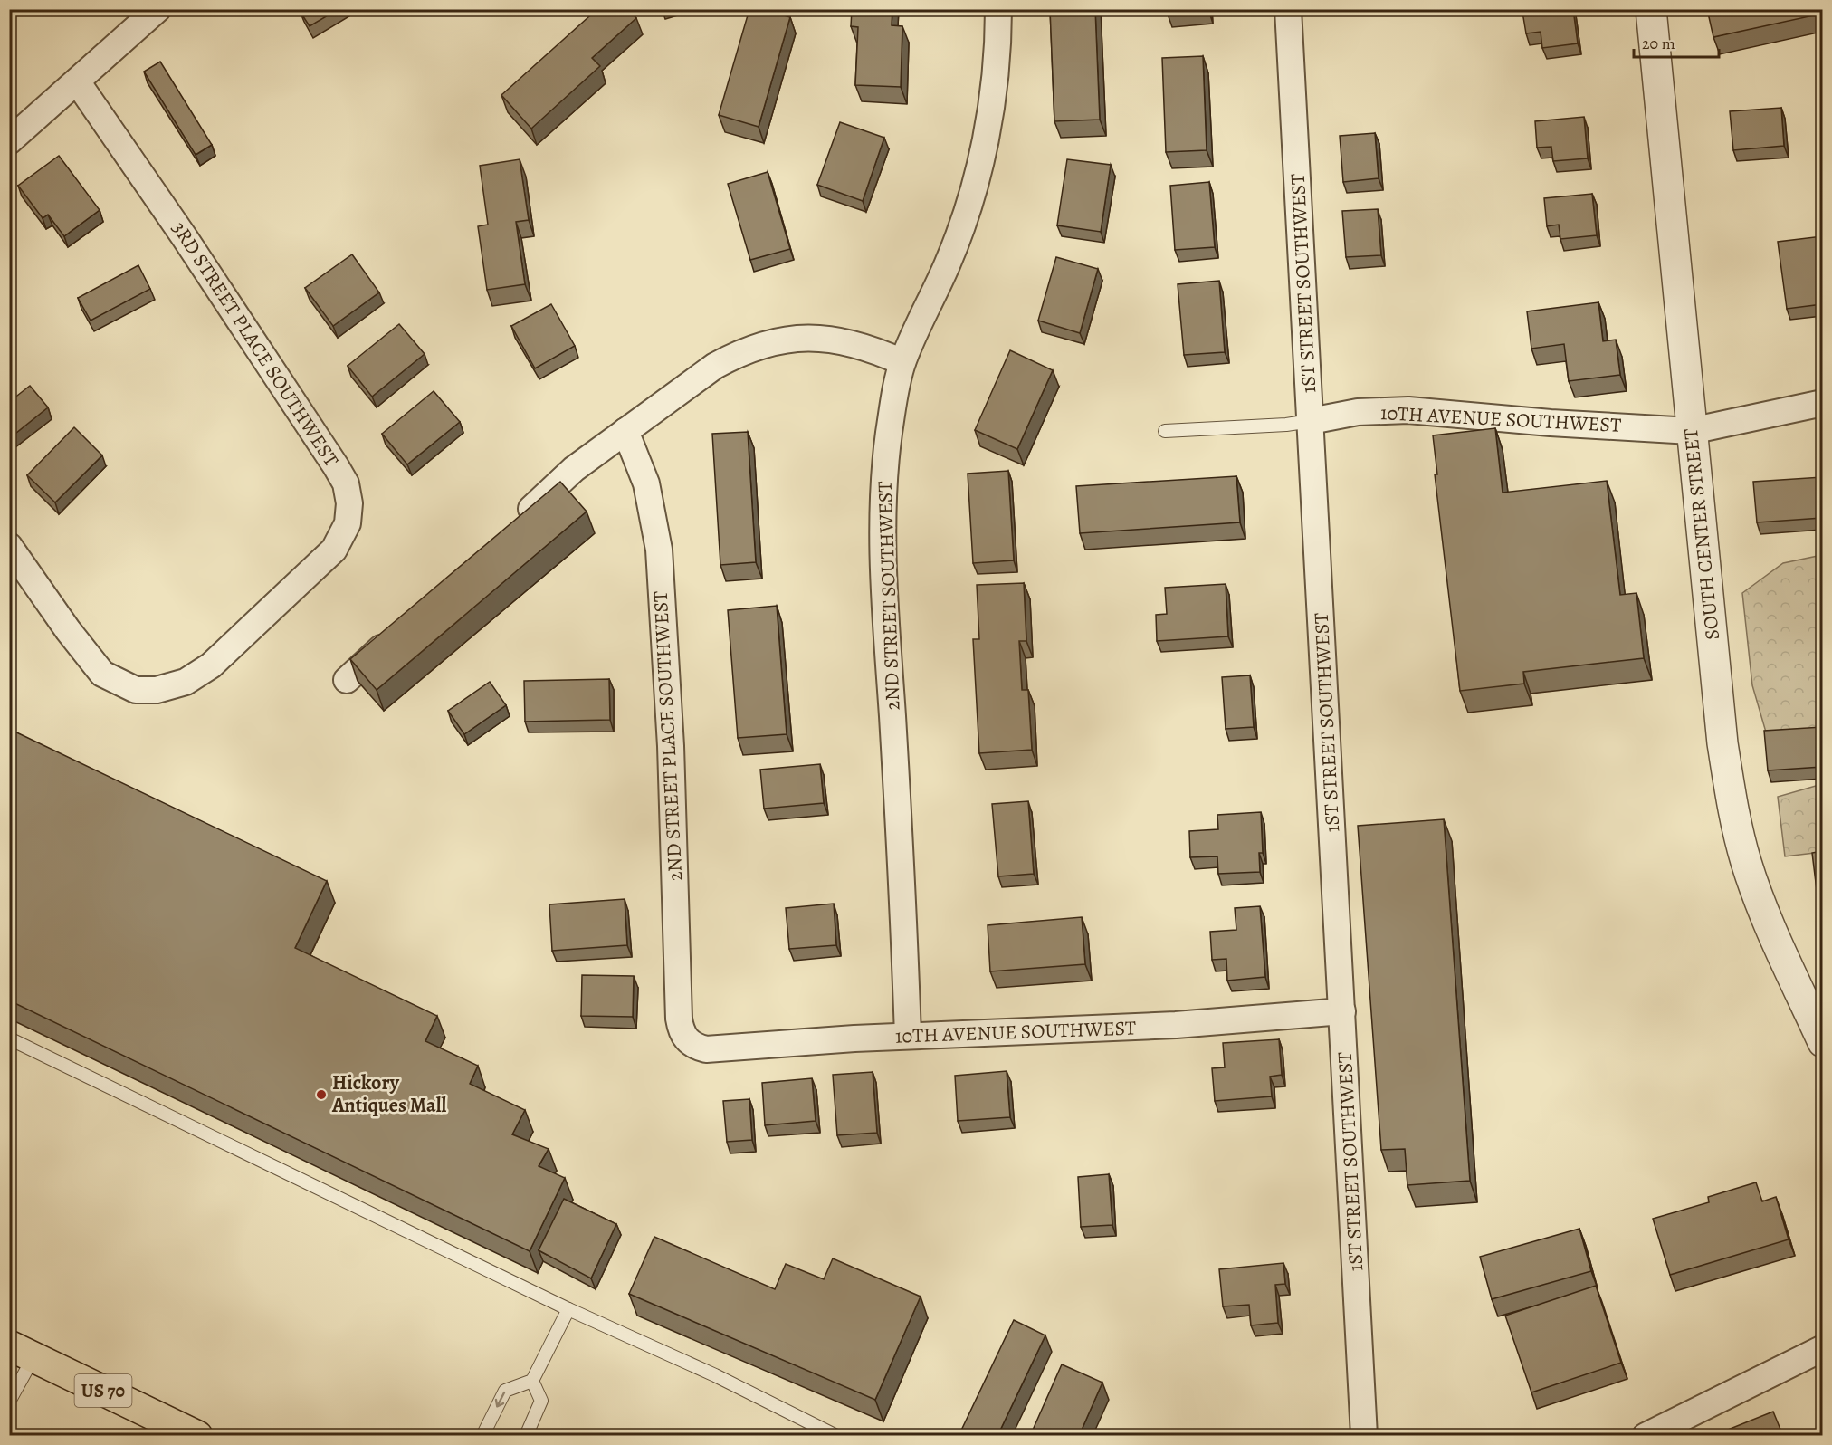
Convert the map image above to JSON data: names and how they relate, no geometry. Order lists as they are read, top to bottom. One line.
{"streets":{"main road":["US 70"],"street":["1ST STREET SOUTHWEST","3RD STREET PLACE SOUTHWEST","10TH AVENUE SOUTHWEST","SOUTH CENTER STREET","2ND STREET SOUTHWEST","2ND STREET PLACE SOUTHWEST"]},"crossings":[["1ST STREET SOUTHWEST","10TH AVENUE SOUTHWEST"],["10TH AVENUE SOUTHWEST","SOUTH CENTER STREET"],["10TH AVENUE SOUTHWEST","2ND STREET SOUTHWEST"],["10TH AVENUE SOUTHWEST","2ND STREET PLACE SOUTHWEST"]],"places":["Hickory Antiques Mall"],"scale_bar":"20 m"}
